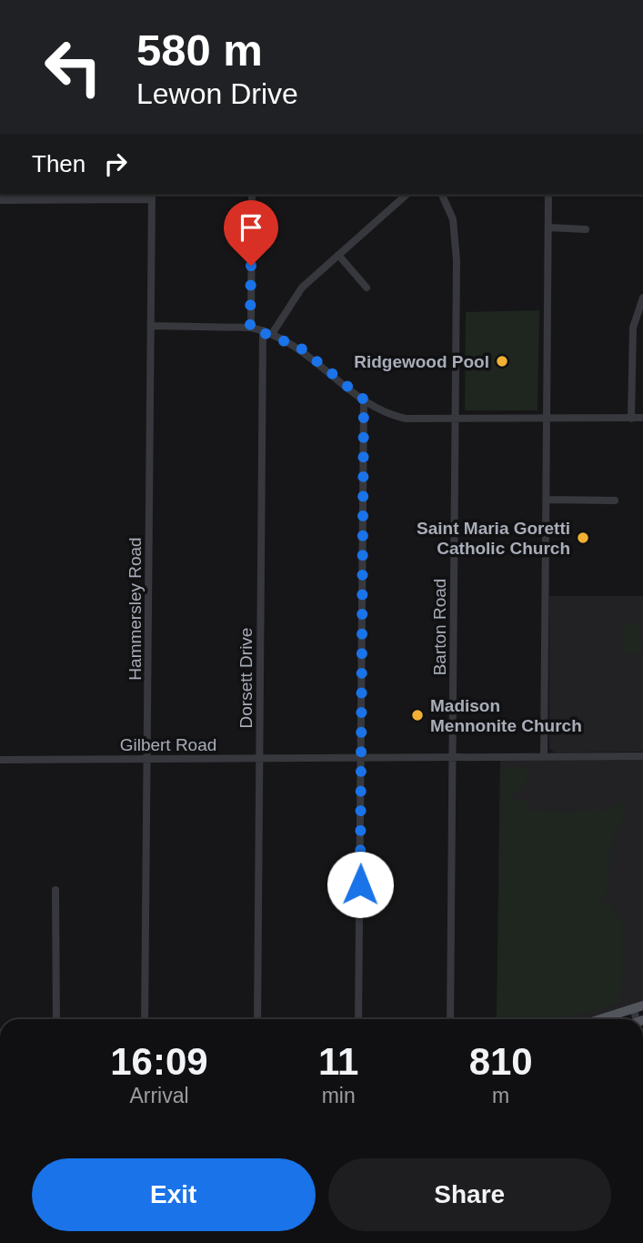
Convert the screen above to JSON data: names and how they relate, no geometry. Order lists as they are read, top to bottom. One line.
{"streets":{"street":["Hammersley Road","Barton Road","Dorsett Drive","Gilbert Road"]},"crossings":[["Hammersley Road","Gilbert Road"],["Barton Road","Gilbert Road"],["Dorsett Drive","Gilbert Road"]],"places":["Ridgewood Pool","Saint Maria Goretti Catholic Church","Madison Mennonite Church"],"page":{"turn":["580 m","Lewon Drive"],"then":"Then","eta":["16:09","Arrival","11","min","810","m"],"buttons":["Exit","Share"]}}
